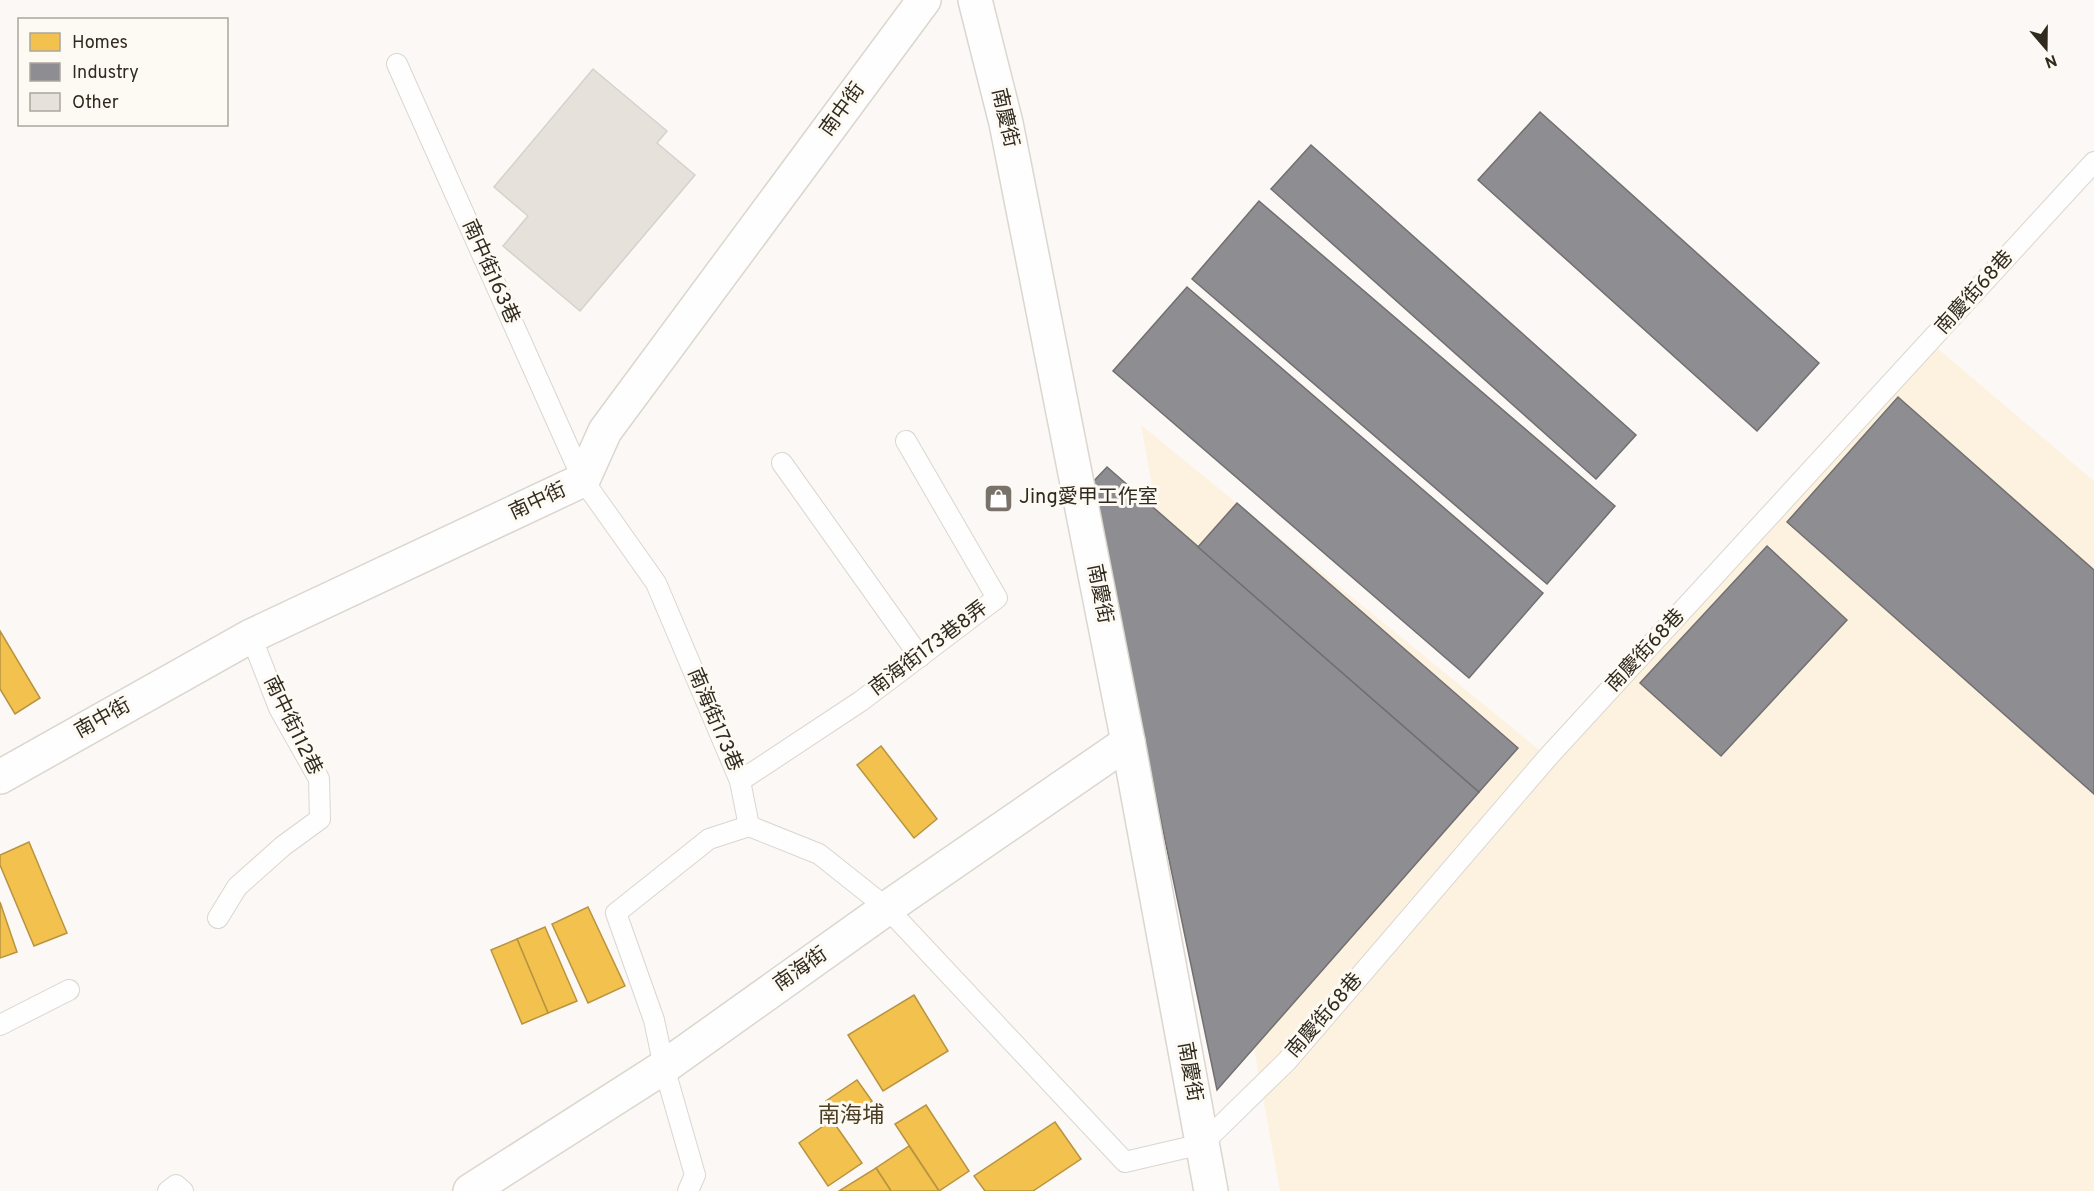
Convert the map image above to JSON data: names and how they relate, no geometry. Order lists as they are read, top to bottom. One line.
{"streets":{"street":["南中街","南慶街","南海街"],"lane":["南中街163巷","南慶街68巷","南海街173巷8弄","南海街173巷","南中街112巷"]},"crossings":[["南中街","南中街163巷"],["南中街","南海街173巷"],["南中街","南中街112巷"],["南慶街","南慶街68巷"],["南慶街","南海街"],["南中街163巷","南海街173巷"],["南海街173巷8弄","南海街173巷"]],"districts":["南海埔"],"places":{"shop":["Jing愛甲工作室"]},"legend":["Homes","Industry","Other"],"north":"bottom"}
